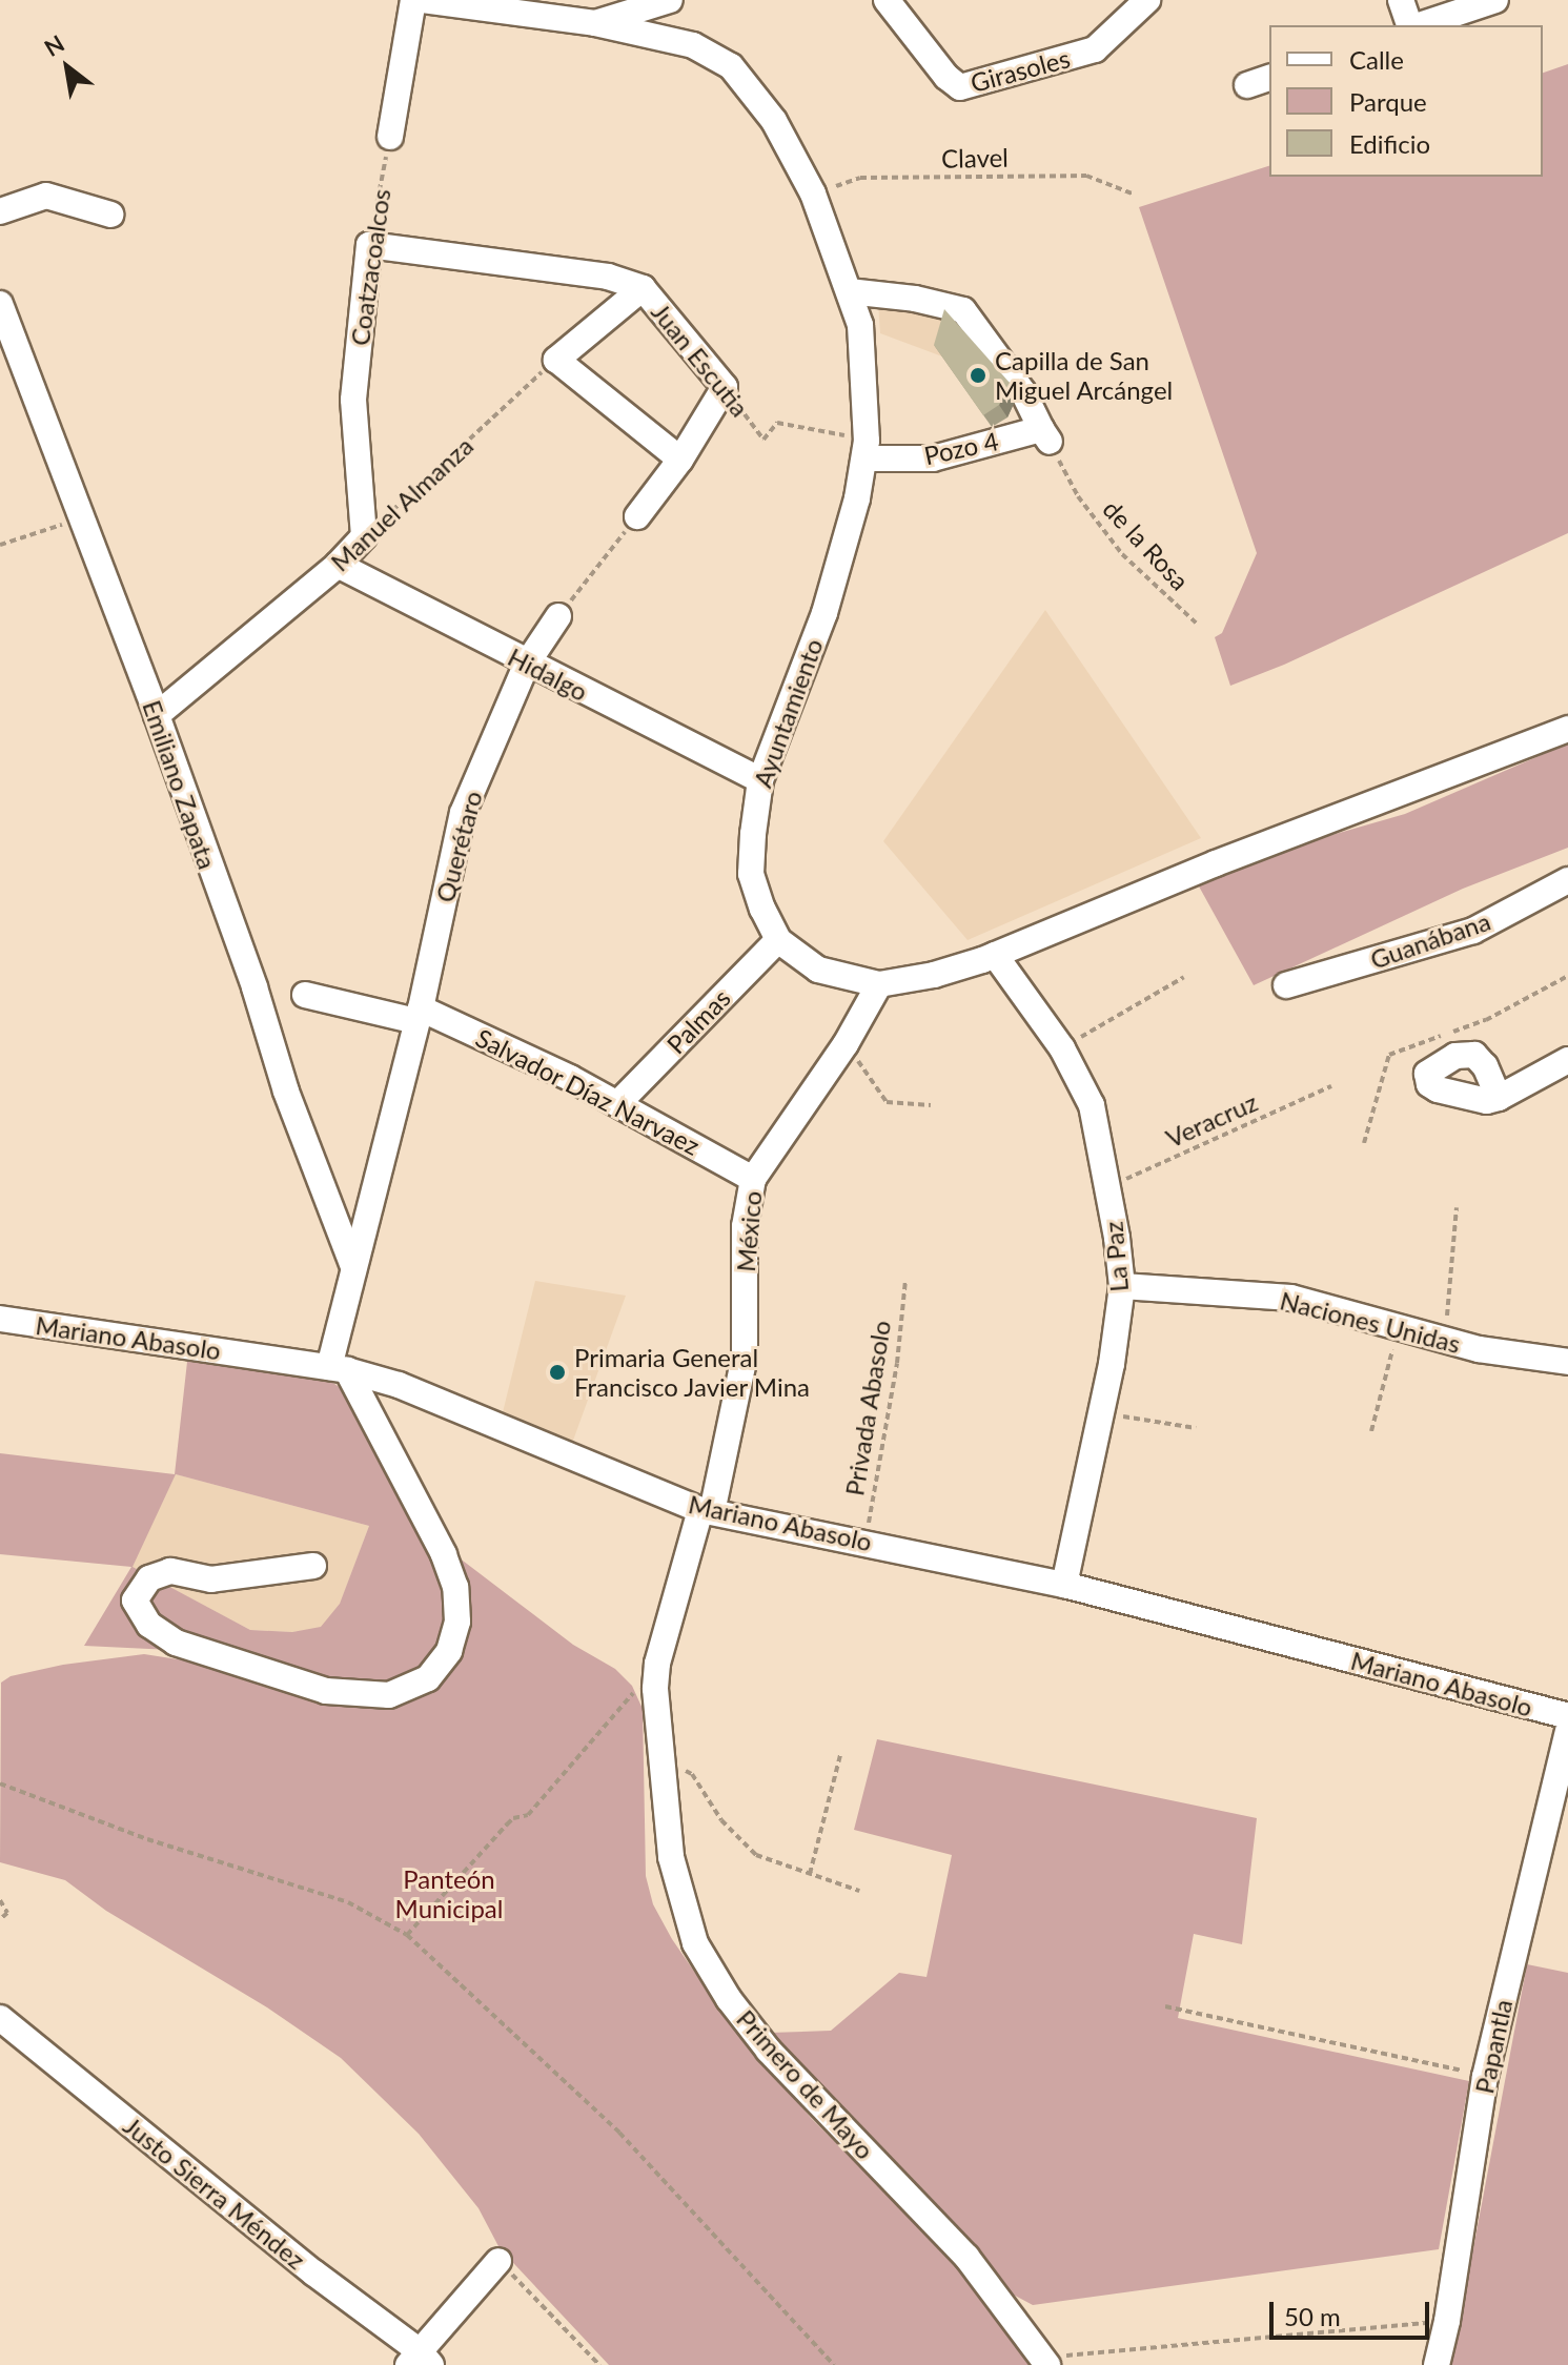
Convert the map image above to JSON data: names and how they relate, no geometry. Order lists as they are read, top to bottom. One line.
{"streets":{"street":["Girasoles","Coatzacoalcos","Juan Escutia","Pozo 4","Manuel Almanza","Hidalgo","Ayuntamiento","Emiliano Zapata","Querétaro","Guanábana","Palmas","Salvador Díaz Narvaez","México","La Paz","Naciones Unidas","Mariano Abasolo","Papantla","Primero de Mayo","Justo Sierra Méndez"],"path":["Clavel","de la Rosa","Veracruz","Privada Abasolo"]},"crossings":[["Clavel","Ayuntamiento"],["Coatzacoalcos","Juan Escutia"],["Coatzacoalcos","Manuel Almanza"],["Juan Escutia","Pozo 4"],["Juan Escutia","Ayuntamiento"],["Pozo 4","de la Rosa"],["Pozo 4","Ayuntamiento"],["Manuel Almanza","Hidalgo"],["Manuel Almanza","Emiliano Zapata"],["Hidalgo","Ayuntamiento"],["Hidalgo","Querétaro"],["Ayuntamiento","Palmas"],["Emiliano Zapata","Querétaro"],["Querétaro","Salvador Díaz Narvaez"],["Querétaro","Mariano Abasolo"],["Palmas","Salvador Díaz Narvaez"],["Salvador Díaz Narvaez","México"],["Veracruz","La Paz"],["México","Mariano Abasolo"],["México","Primero de Mayo"],["La Paz","Naciones Unidas"],["La Paz","Mariano Abasolo"],["Mariano Abasolo","Privada Abasolo"],["Mariano Abasolo","Primero de Mayo"]],"parks":["Panteón Municipal"],"places":["Capilla de San Miguel Arcángel","Primaria General Francisco Javier Mina"],"legend":["Calle","Parque","Edificio"],"scale_bar":"50 m","north":"top left"}
